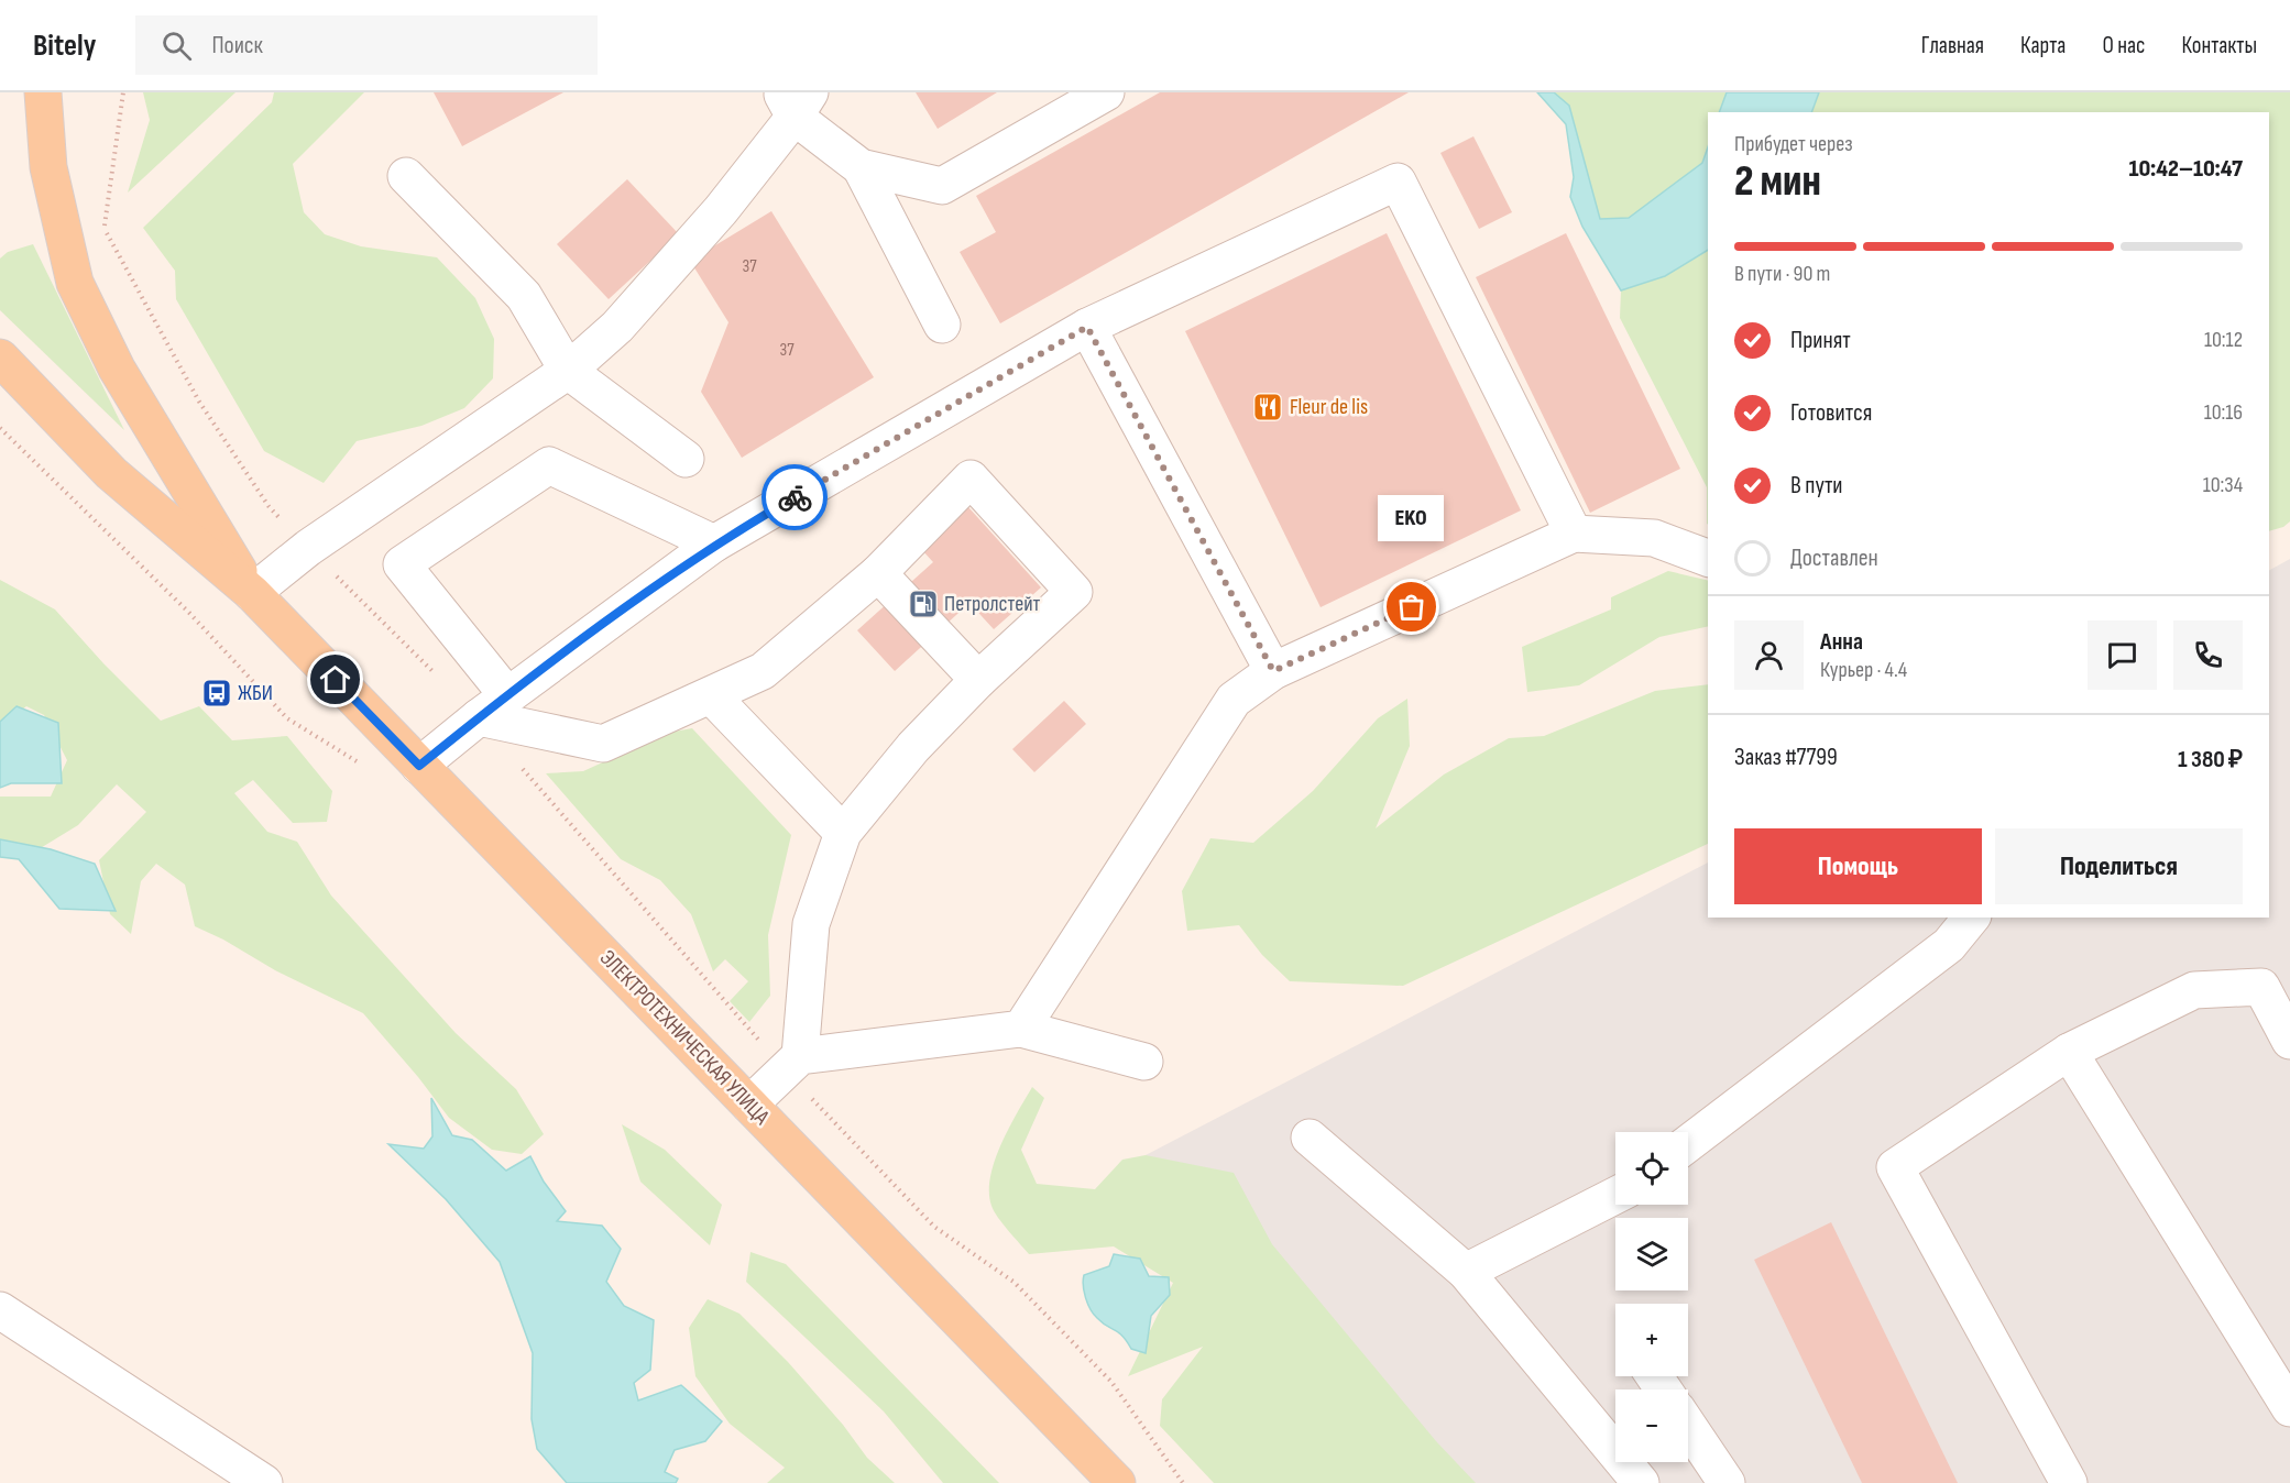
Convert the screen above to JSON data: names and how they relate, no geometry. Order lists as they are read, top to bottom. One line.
{"streets":{"main road":["ЭЛЕКТРОТЕХНИЧЕСКАЯ УЛИЦА"]},"places":{"restaurant":["Fleur de lis"],"fuel station":["Петролстейт"],"other":["EKO"],"bus stop":["ЖБИ"]},"house_numbers":["37","37"],"page":{"header":"Bitely","search":"Поиск","nav":["Главная","Карта","О нас","Контакты"],"heading":["2 мин","Прибудет через","10:42–10:47"],"panel":["Анна","Курьер · 4.4","Заказ #7799","1 380 ₽"],"bar":"В пути · 90 m","list":[["Принят","10:12"],["Готовится","10:16"],["В пути","10:34"],"Доставлен"],"bubble":"EKO","buttons":["Помощь","Поделиться"],"map_buttons":["+","−"]}}
